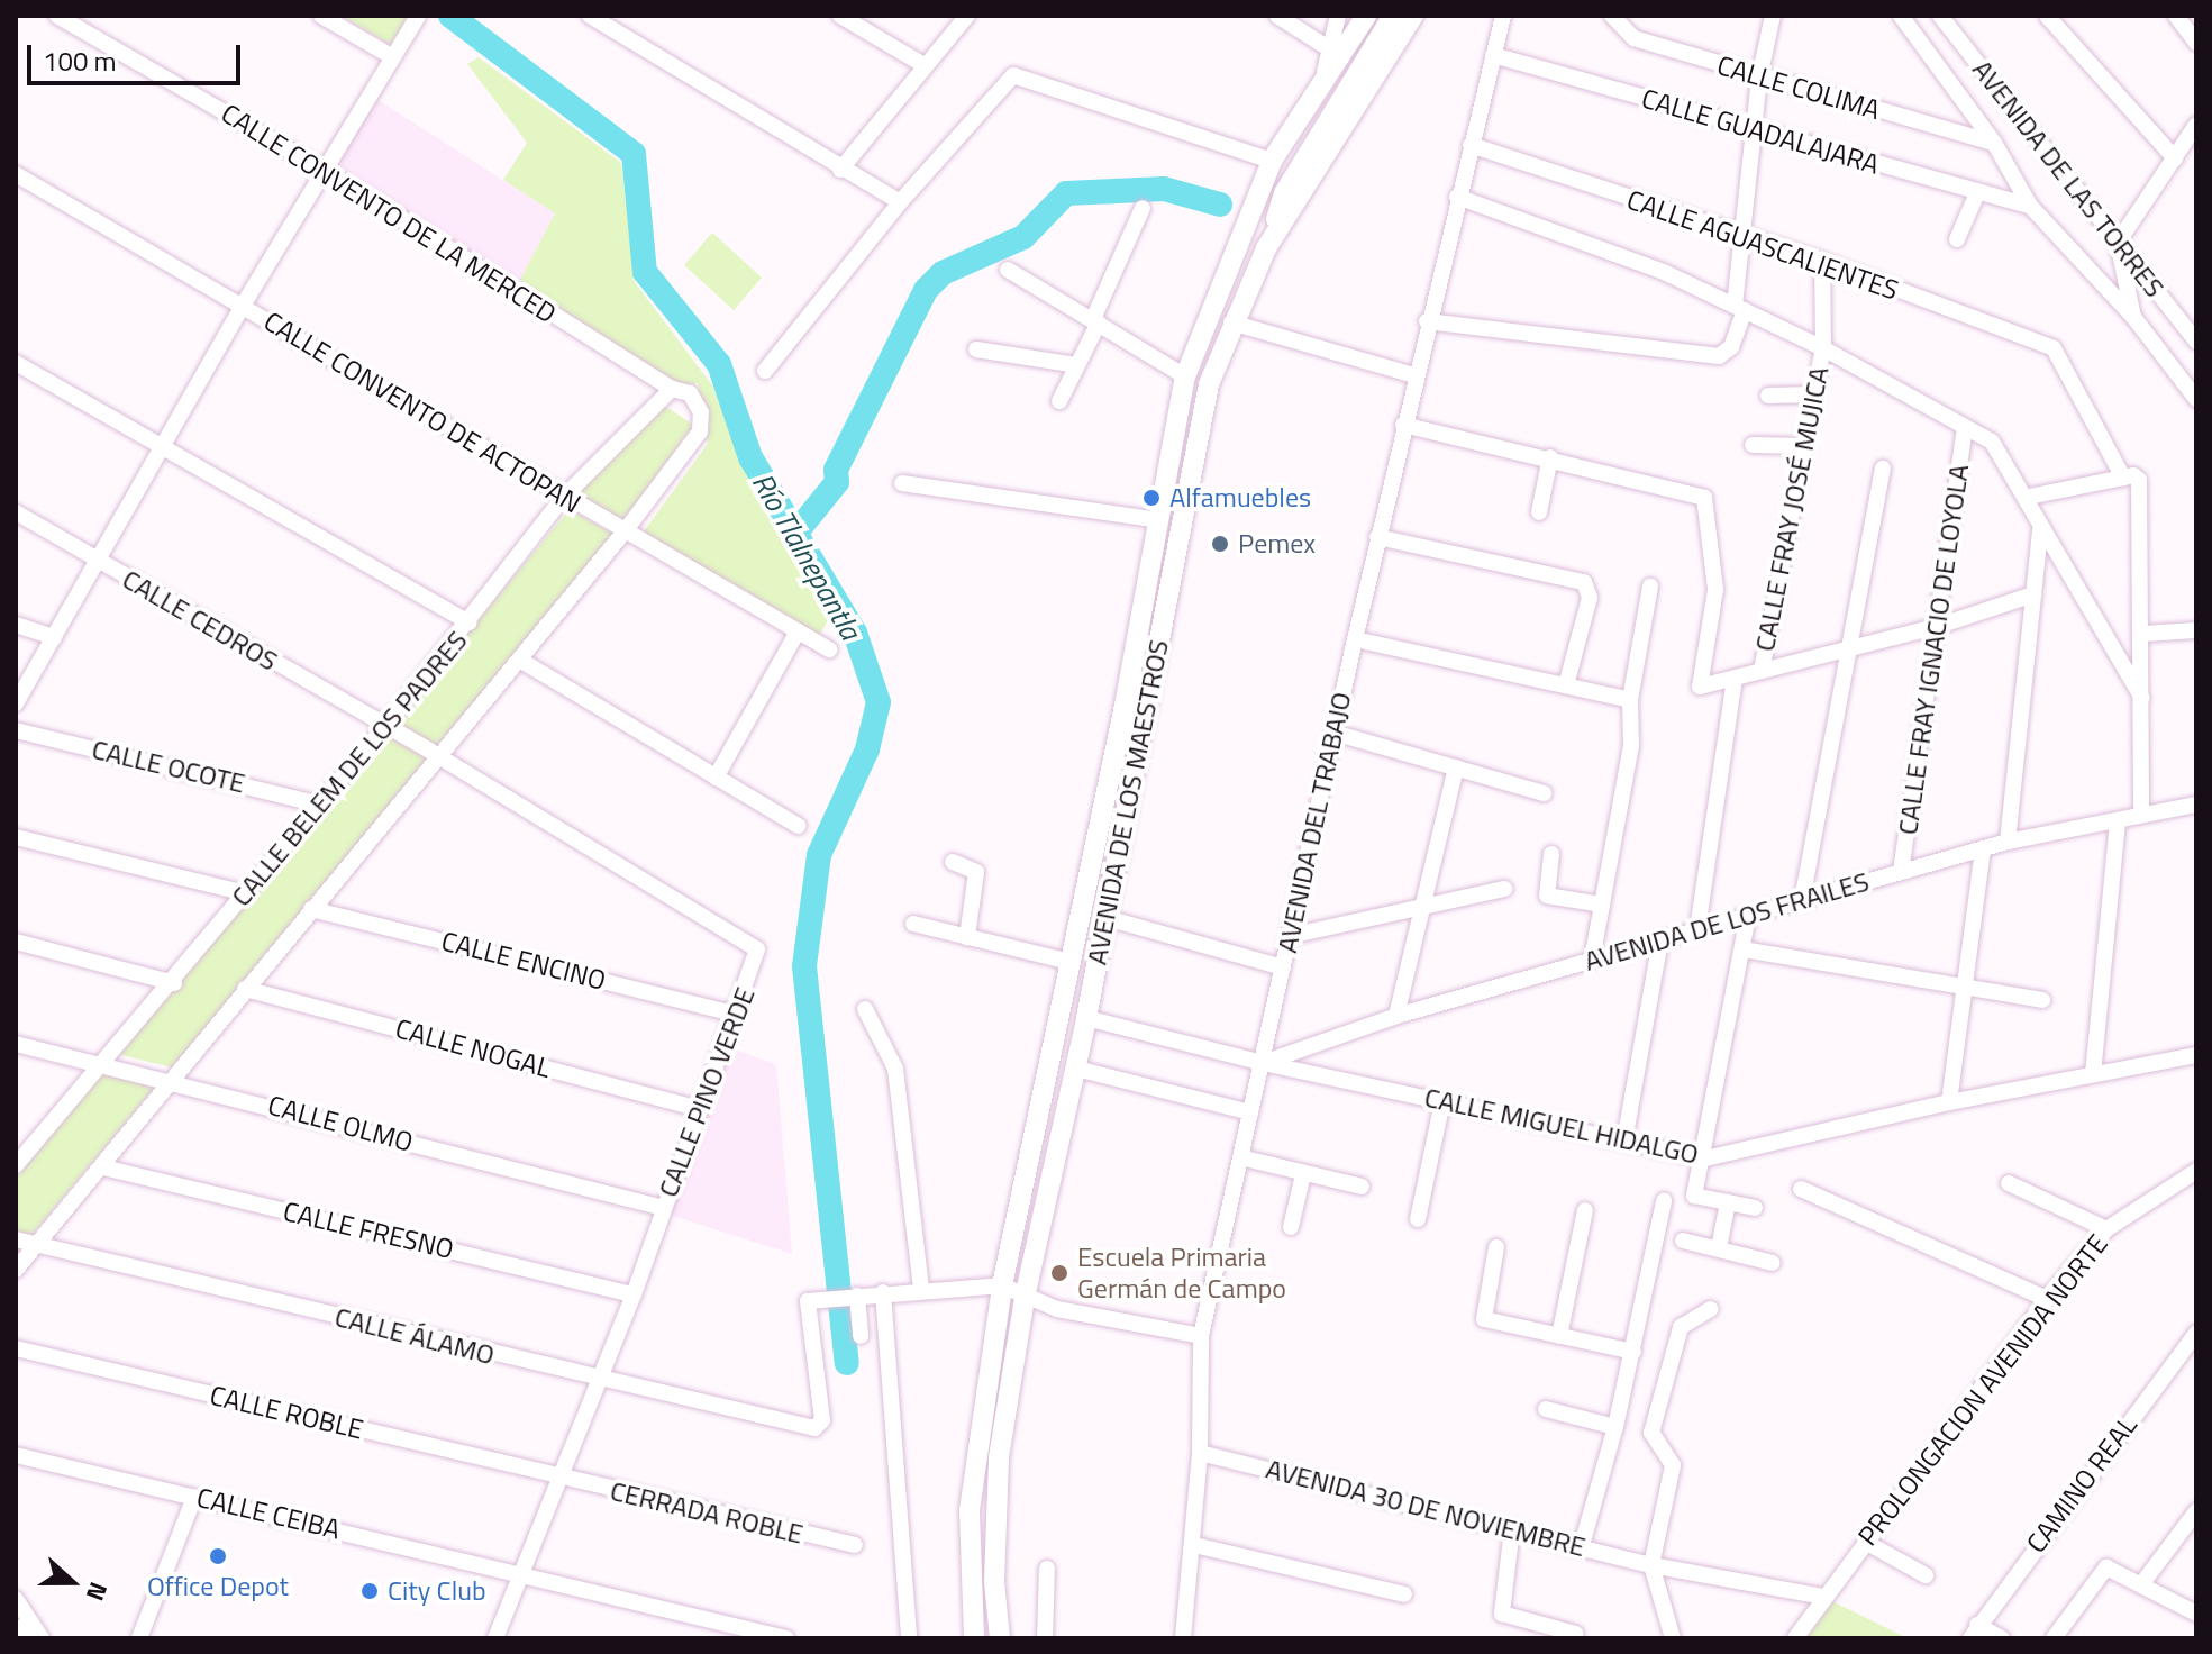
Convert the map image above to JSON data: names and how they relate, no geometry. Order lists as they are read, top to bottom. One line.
{"streets":{"main road":["AVENIDA DE LOS MAESTROS"],"street":["CALLE COLIMA","CALLE GUADALAJARA","AVENIDA DE LAS TORRES","CALLE CONVENTO DE LA MERCED","CALLE AGUASCALIENTES","CALLE CONVENTO DE ACTOPAN","CALLE FRAY JOSÉ MUJICA","CALLE CEDROS","CALLE FRAY IGNACIO DE LOYOLA","CALLE OCOTE","CALLE BELEM DE LOS PADRES","AVENIDA DEL TRABAJO","AVENIDA DE LOS FRAILES","CALLE ENCINO","CALLE NOGAL","CALLE PINO VERDE","CALLE OLMO","CALLE MIGUEL HIDALGO","CALLE FRESNO","CALLE ÁLAMO","PROLONGACION AVENIDA NORTE","CALLE ROBLE","CAMINO REAL","AVENIDA 30 DE NOVIEMBRE","CERRADA ROBLE","CALLE CEIBA"]},"crossings":[["CALLE COLIMA","AVENIDA DE LAS TORRES"],["CALLE GUADALAJARA","AVENIDA DE LAS TORRES"],["CALLE GUADALAJARA","AVENIDA DEL TRABAJO"],["CALLE CONVENTO DE LA MERCED","CALLE BELEM DE LOS PADRES"],["CALLE AGUASCALIENTES","CALLE FRAY JOSÉ MUJICA"],["CALLE AGUASCALIENTES","AVENIDA DEL TRABAJO"],["CALLE CONVENTO DE ACTOPAN","CALLE BELEM DE LOS PADRES"],["CALLE FRAY JOSÉ MUJICA","AVENIDA DE LOS FRAILES"],["CALLE CEDROS","CALLE BELEM DE LOS PADRES"],["CALLE CEDROS","CALLE PINO VERDE"],["CALLE FRAY IGNACIO DE LOYOLA","AVENIDA DE LOS FRAILES"],["CALLE OCOTE","CALLE BELEM DE LOS PADRES"],["CALLE BELEM DE LOS PADRES","CALLE PINO VERDE"],["CALLE BELEM DE LOS PADRES","CALLE OLMO"],["AVENIDA DE LOS MAESTROS","CALLE MIGUEL HIDALGO"],["AVENIDA DEL TRABAJO","AVENIDA DE LOS FRAILES"],["AVENIDA DEL TRABAJO","CALLE MIGUEL HIDALGO"],["AVENIDA DEL TRABAJO","AVENIDA 30 DE NOVIEMBRE"],["AVENIDA DE LOS FRAILES","CALLE MIGUEL HIDALGO"],["CALLE ENCINO","CALLE PINO VERDE"],["CALLE NOGAL","CALLE PINO VERDE"],["CALLE PINO VERDE","CALLE OLMO"],["CALLE PINO VERDE","CALLE FRESNO"],["CALLE PINO VERDE","CALLE ÁLAMO"],["CALLE PINO VERDE","CALLE ROBLE"],["CALLE PINO VERDE","CERRADA ROBLE"],["CALLE PINO VERDE","CALLE CEIBA"],["PROLONGACION AVENIDA NORTE","AVENIDA 30 DE NOVIEMBRE"],["CALLE ROBLE","CERRADA ROBLE"]],"water":["Río Tlalnepantla"],"places":["Alfamuebles","Pemex","Escuela Primaria Germán de Campo","Office Depot","City Club"],"scale_bar":"100 m","north":"right"}
